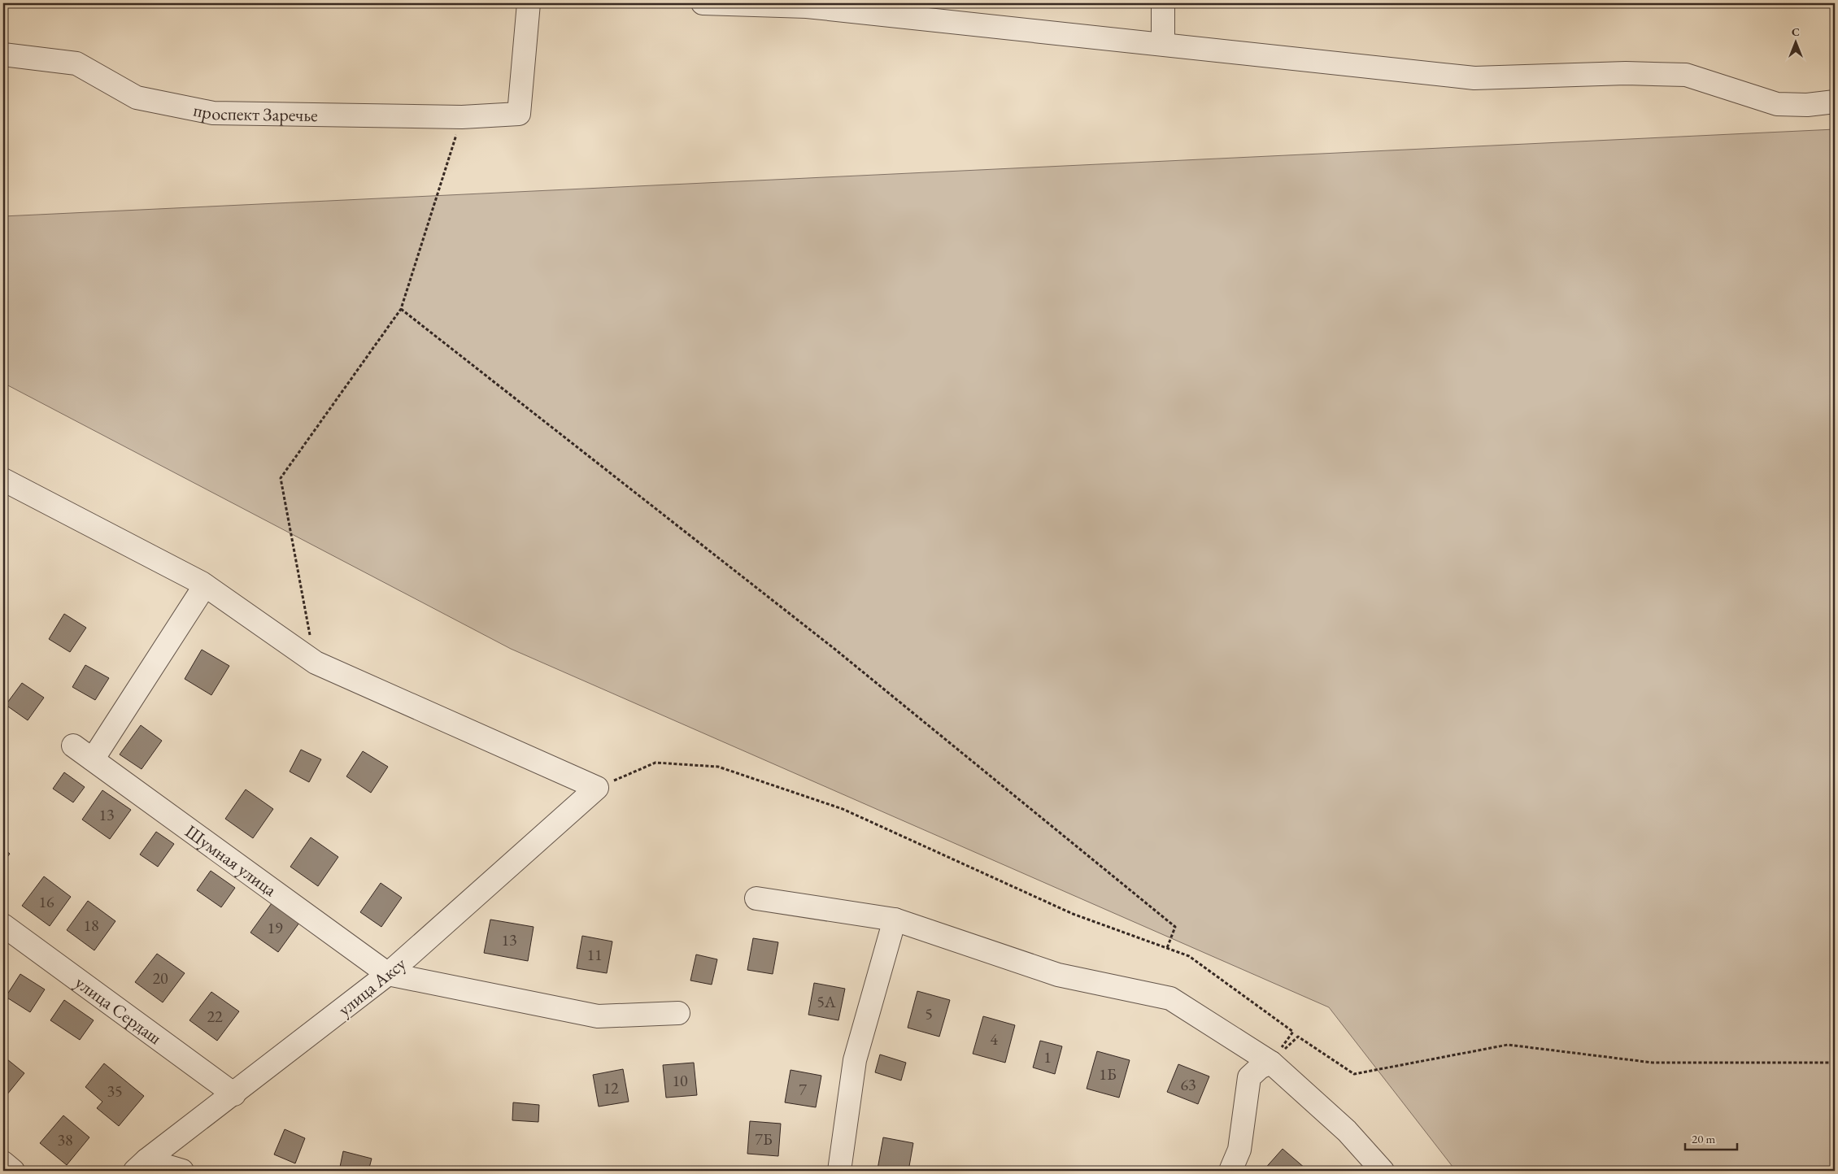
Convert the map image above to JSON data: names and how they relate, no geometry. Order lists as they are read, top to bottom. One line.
{"streets":{"street":["проспект Заречье","Шумная улица","улица Аксу","улица Сердаш"]},"crossings":[["Шумная улица","улица Аксу"],["улица Аксу","улица Сердаш"]],"house_numbers":["13","16","18","19","13","11","20","5А","5","22","4","1","1Б","10","63","12","7","35","7Б","38"],"scale_bar":"20 m","north":"top"}
